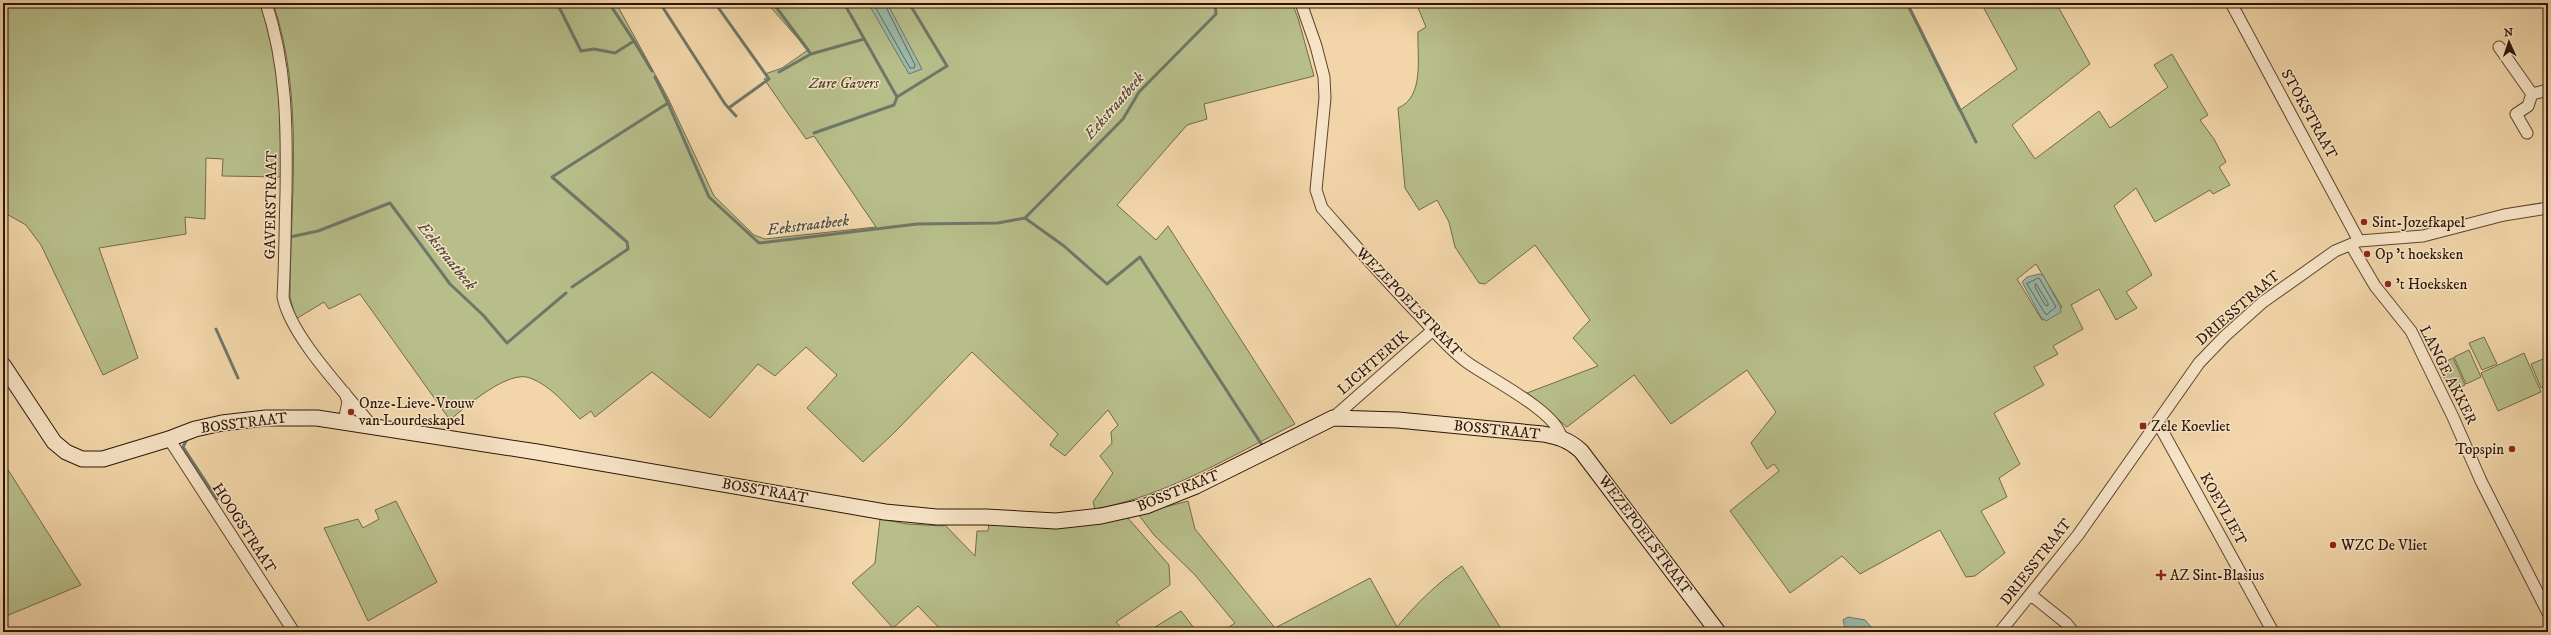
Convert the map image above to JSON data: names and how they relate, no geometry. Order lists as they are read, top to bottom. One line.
{"streets":{"street":["STOKSTRAAT","GAVERSTRAAT","WEZEPOELSTRAAT","DRIESSTRAAT","LICHTERIK","LANGE AKKER","BOSSTRAAT","KOEVLIET","HOOGSTRAAT"]},"crossings":[["STOKSTRAAT","DRIESSTRAAT"],["STOKSTRAAT","LANGE AKKER"],["GAVERSTRAAT","BOSSTRAAT"],["WEZEPOELSTRAAT","LICHTERIK"],["WEZEPOELSTRAAT","BOSSTRAAT"],["DRIESSTRAAT","LANGE AKKER"],["DRIESSTRAAT","KOEVLIET"],["LICHTERIK","BOSSTRAAT"],["BOSSTRAAT","HOOGSTRAAT"]],"water":["Eekstraatbeek"],"parks":["Zure Gavers"],"places":{"other":["Sint-Jozefkapel","Op 't hoeksken","'t Hoeksken","Onze-Lieve-Vrouw van Lourdeskapel","Topspin","WZC De Vliet"],"transit":["Zele Koevliet"],"health":["AZ Sint-Blasius"]},"north":"top"}
